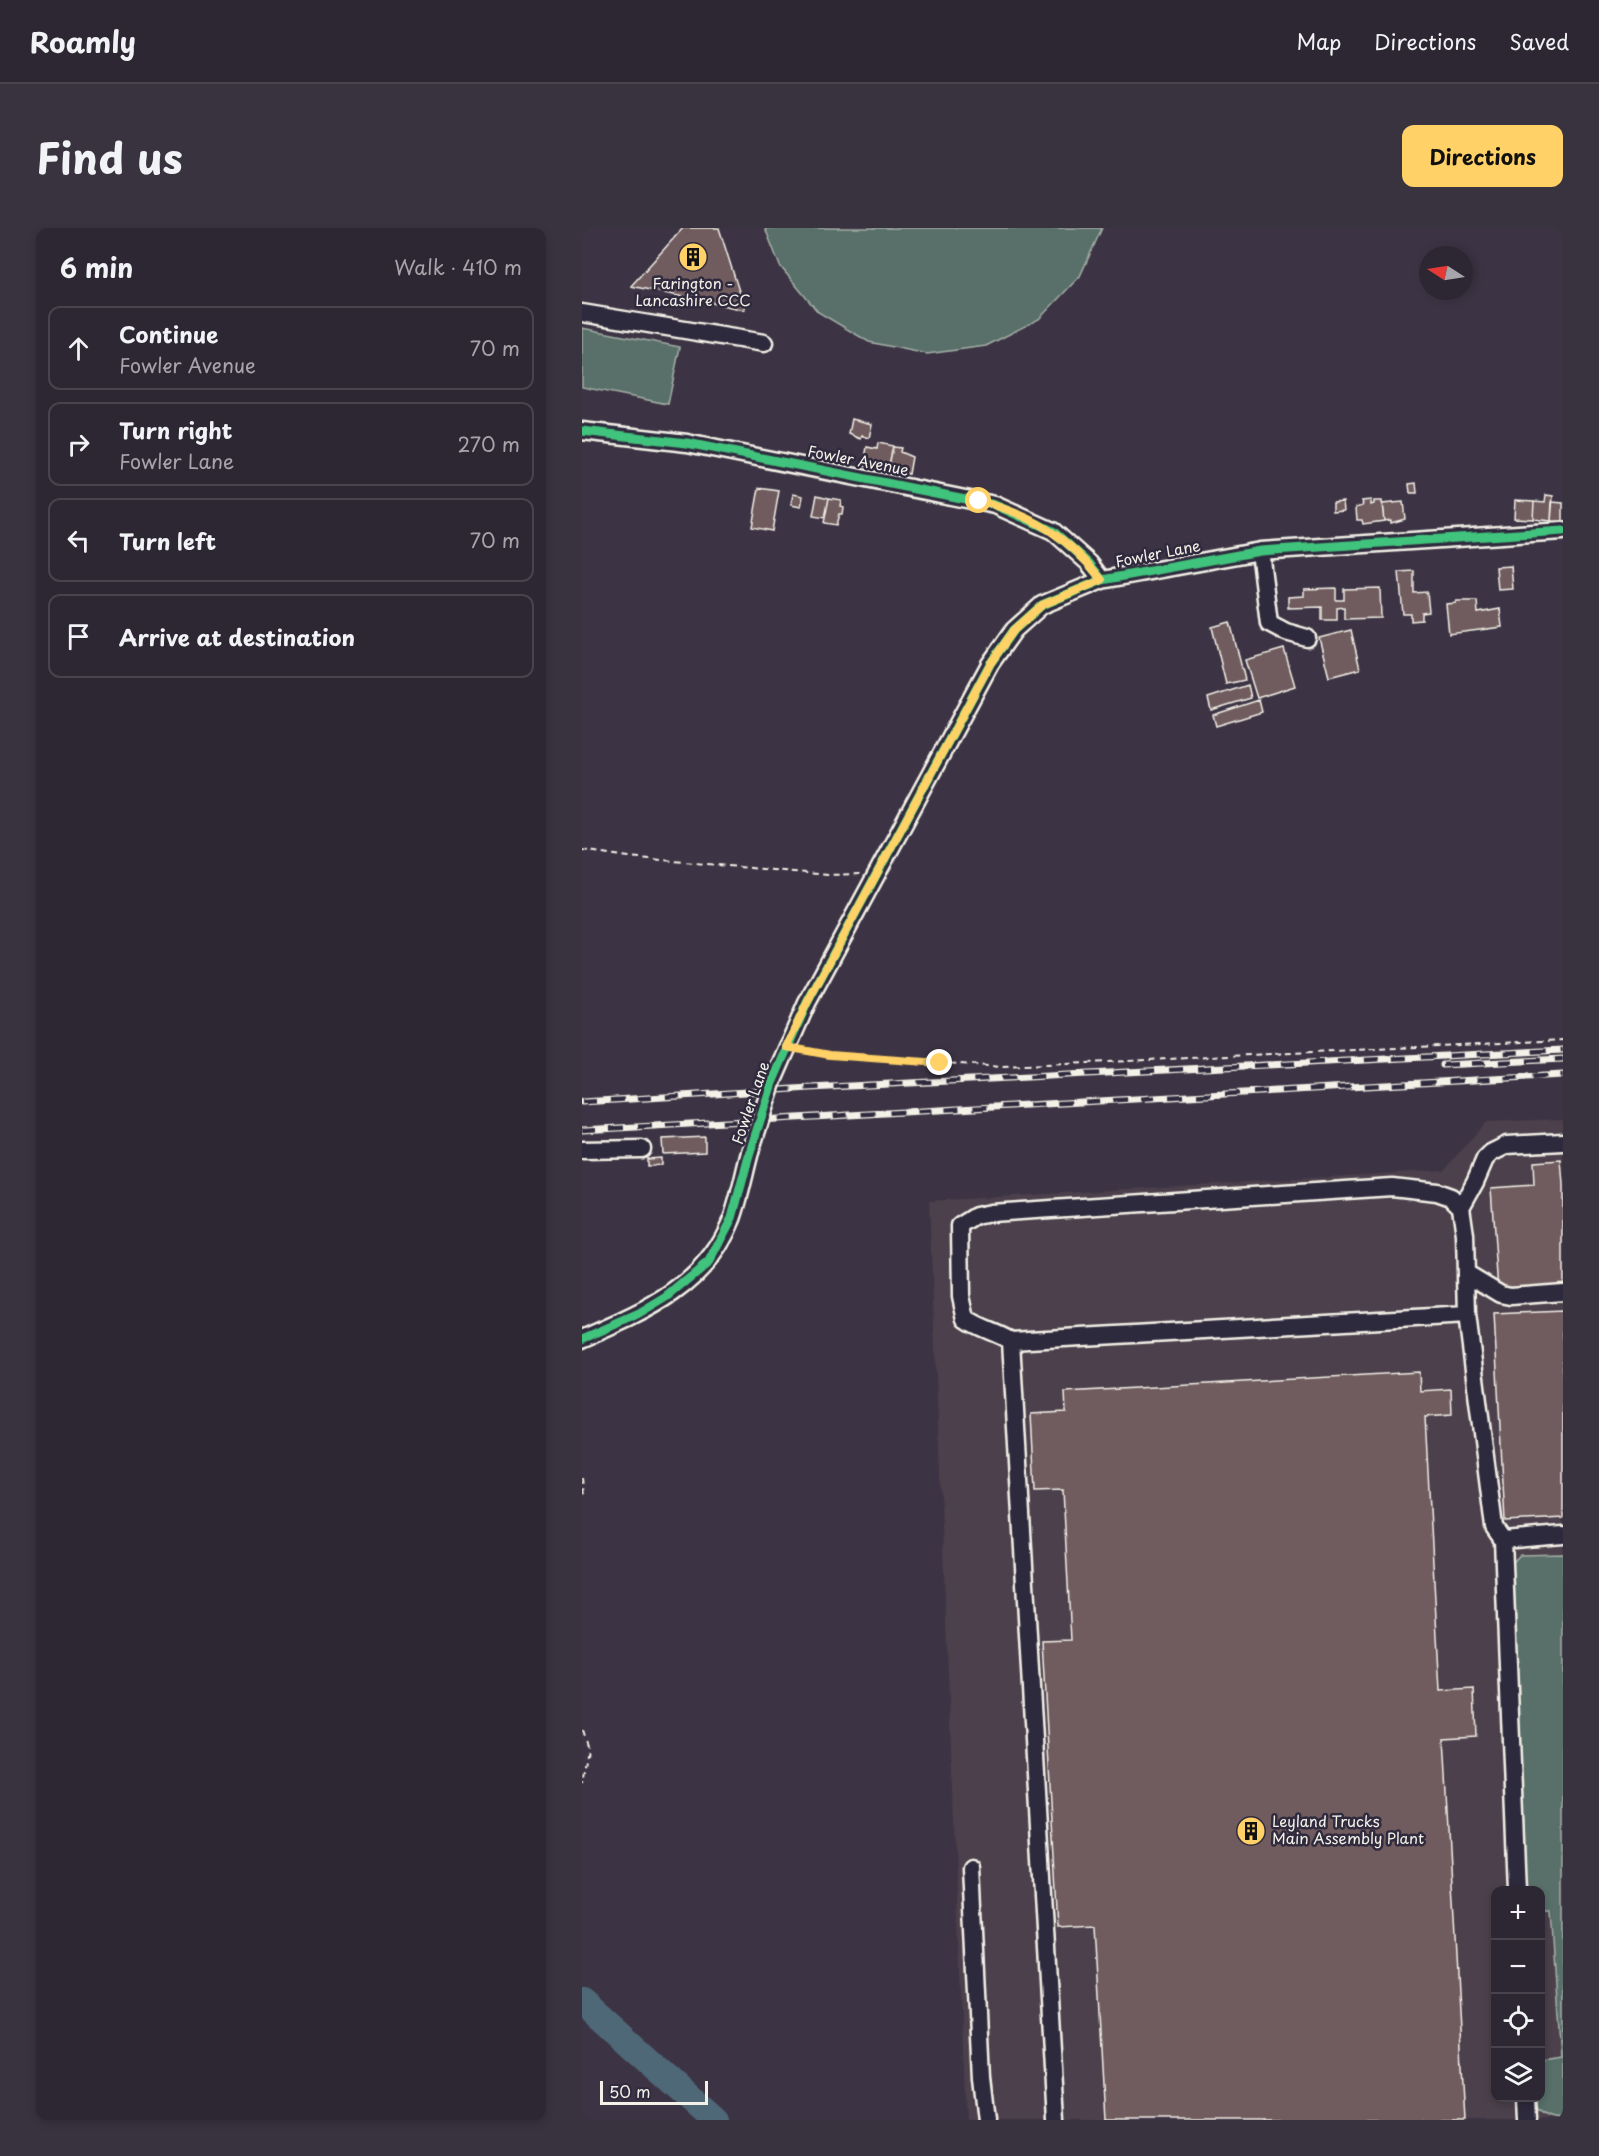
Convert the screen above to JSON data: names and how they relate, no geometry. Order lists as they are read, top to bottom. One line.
{"streets":{"street":["Fowler Avenue","Fowler Lane"]},"crossings":[["Fowler Avenue","Fowler Lane"]],"places":{"building":["Farington - Lancashire CCC","Leyland Trucks Main Assembly Plant"]},"scale_bar":"50 m","north":"left","page":{"header":"Roamly","nav":["Map","Directions","Saved"],"title":"Find us","buttons":"Directions","heading":["6 min","Walk · 410 m"],"list":[["Continue","Fowler Avenue","70 m"],["Turn right","Fowler Lane","270 m"],["Turn left","70 m"],"Arrive at destination"],"map_buttons":["+","−"],"scale":"50 m"}}
